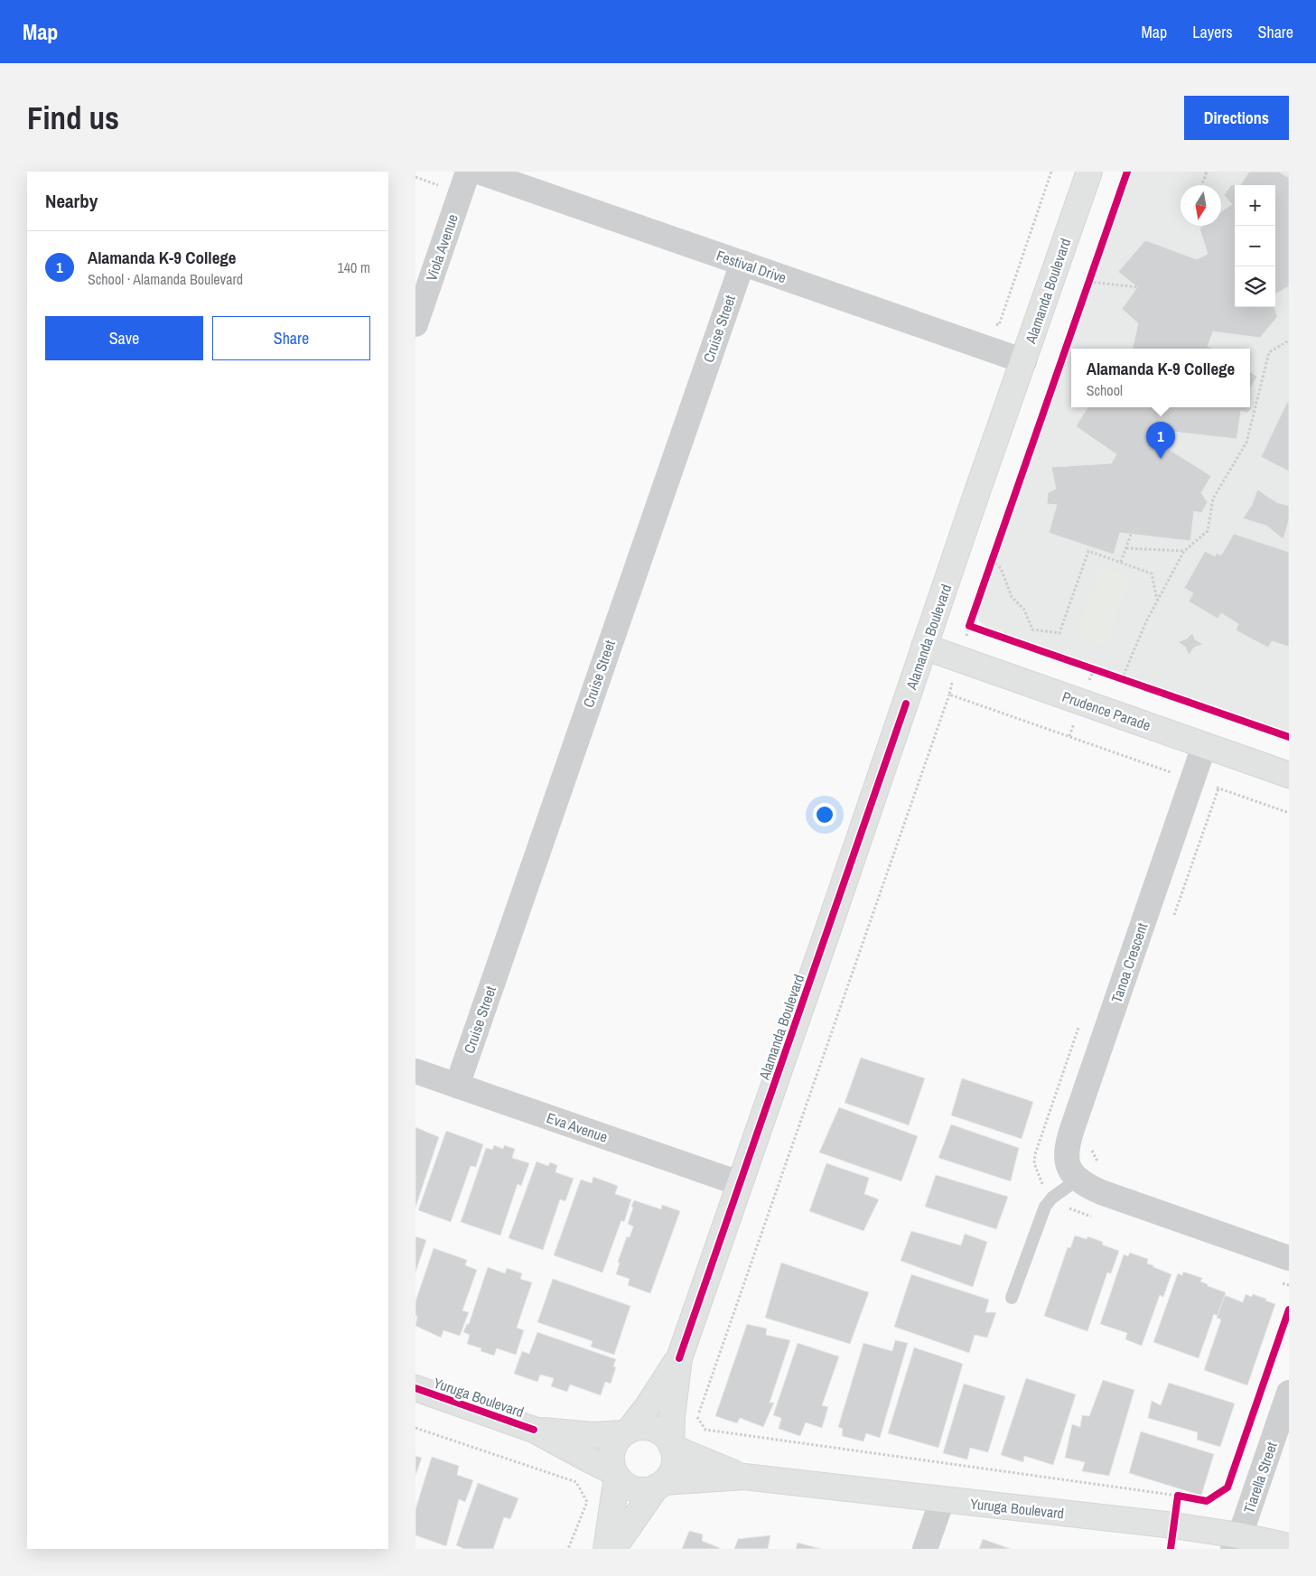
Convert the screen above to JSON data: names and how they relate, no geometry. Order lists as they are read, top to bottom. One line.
{"streets":{"street":["Viola Avenue","Festival Drive","Alamanda Boulevard","Cruise Street","Prudence Parade","Tanoa Crescent","Eva Avenue","Yuruga Boulevard","Tiarella Street"]},"crossings":[["Festival Drive","Alamanda Boulevard"],["Festival Drive","Cruise Street"],["Alamanda Boulevard","Prudence Parade"],["Alamanda Boulevard","Eva Avenue"],["Alamanda Boulevard","Yuruga Boulevard"],["Cruise Street","Eva Avenue"],["Prudence Parade","Tanoa Crescent"],["Yuruga Boulevard","Tiarella Street"]],"north":"bottom","page":{"header":"Map","nav":["Map","Layers","Share"],"buttons":["Directions",["Save","Share"]],"title":"Find us","heading":"Nearby","map_buttons":["+","−"],"list":[{"mark":"1","name":"Alamanda K-9 College","note":"School · Alamanda Boulevard","value":"140 m"}],"popup":["Alamanda K-9 College","School"],"pins":"1"}}
